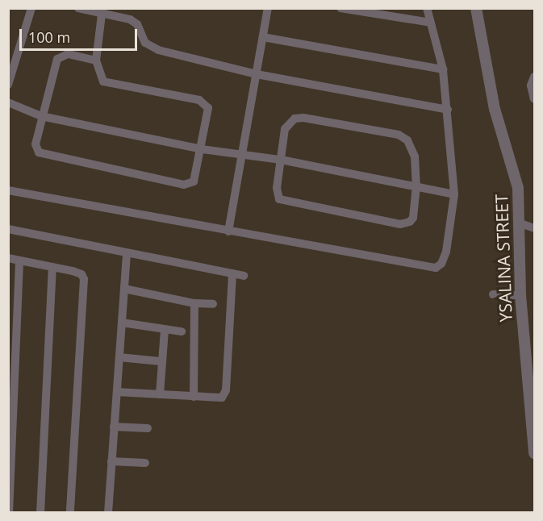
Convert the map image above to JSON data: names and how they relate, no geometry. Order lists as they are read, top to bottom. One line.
{"streets":{"street":["YSALINA STREET"]},"scale_bar":"100 m"}
